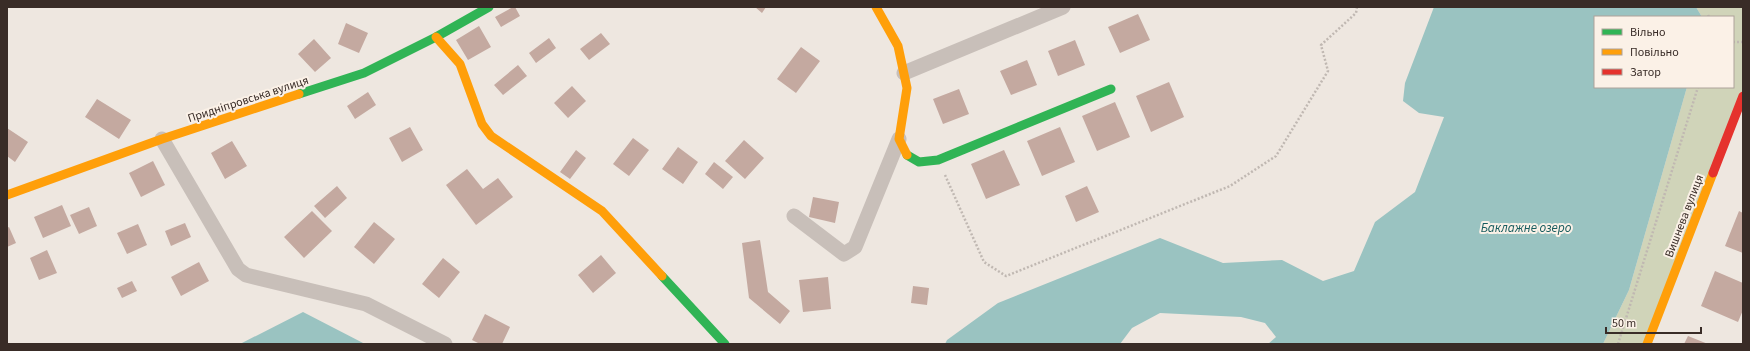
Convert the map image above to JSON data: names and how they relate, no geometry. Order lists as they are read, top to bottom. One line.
{"streets":{"street":["Придніпровська вулиця","Вишнева вулиця"]},"water":["Баклажне озеро"],"legend":["Вільно","Повільно","Затор"],"scale_bar":"50 m"}
